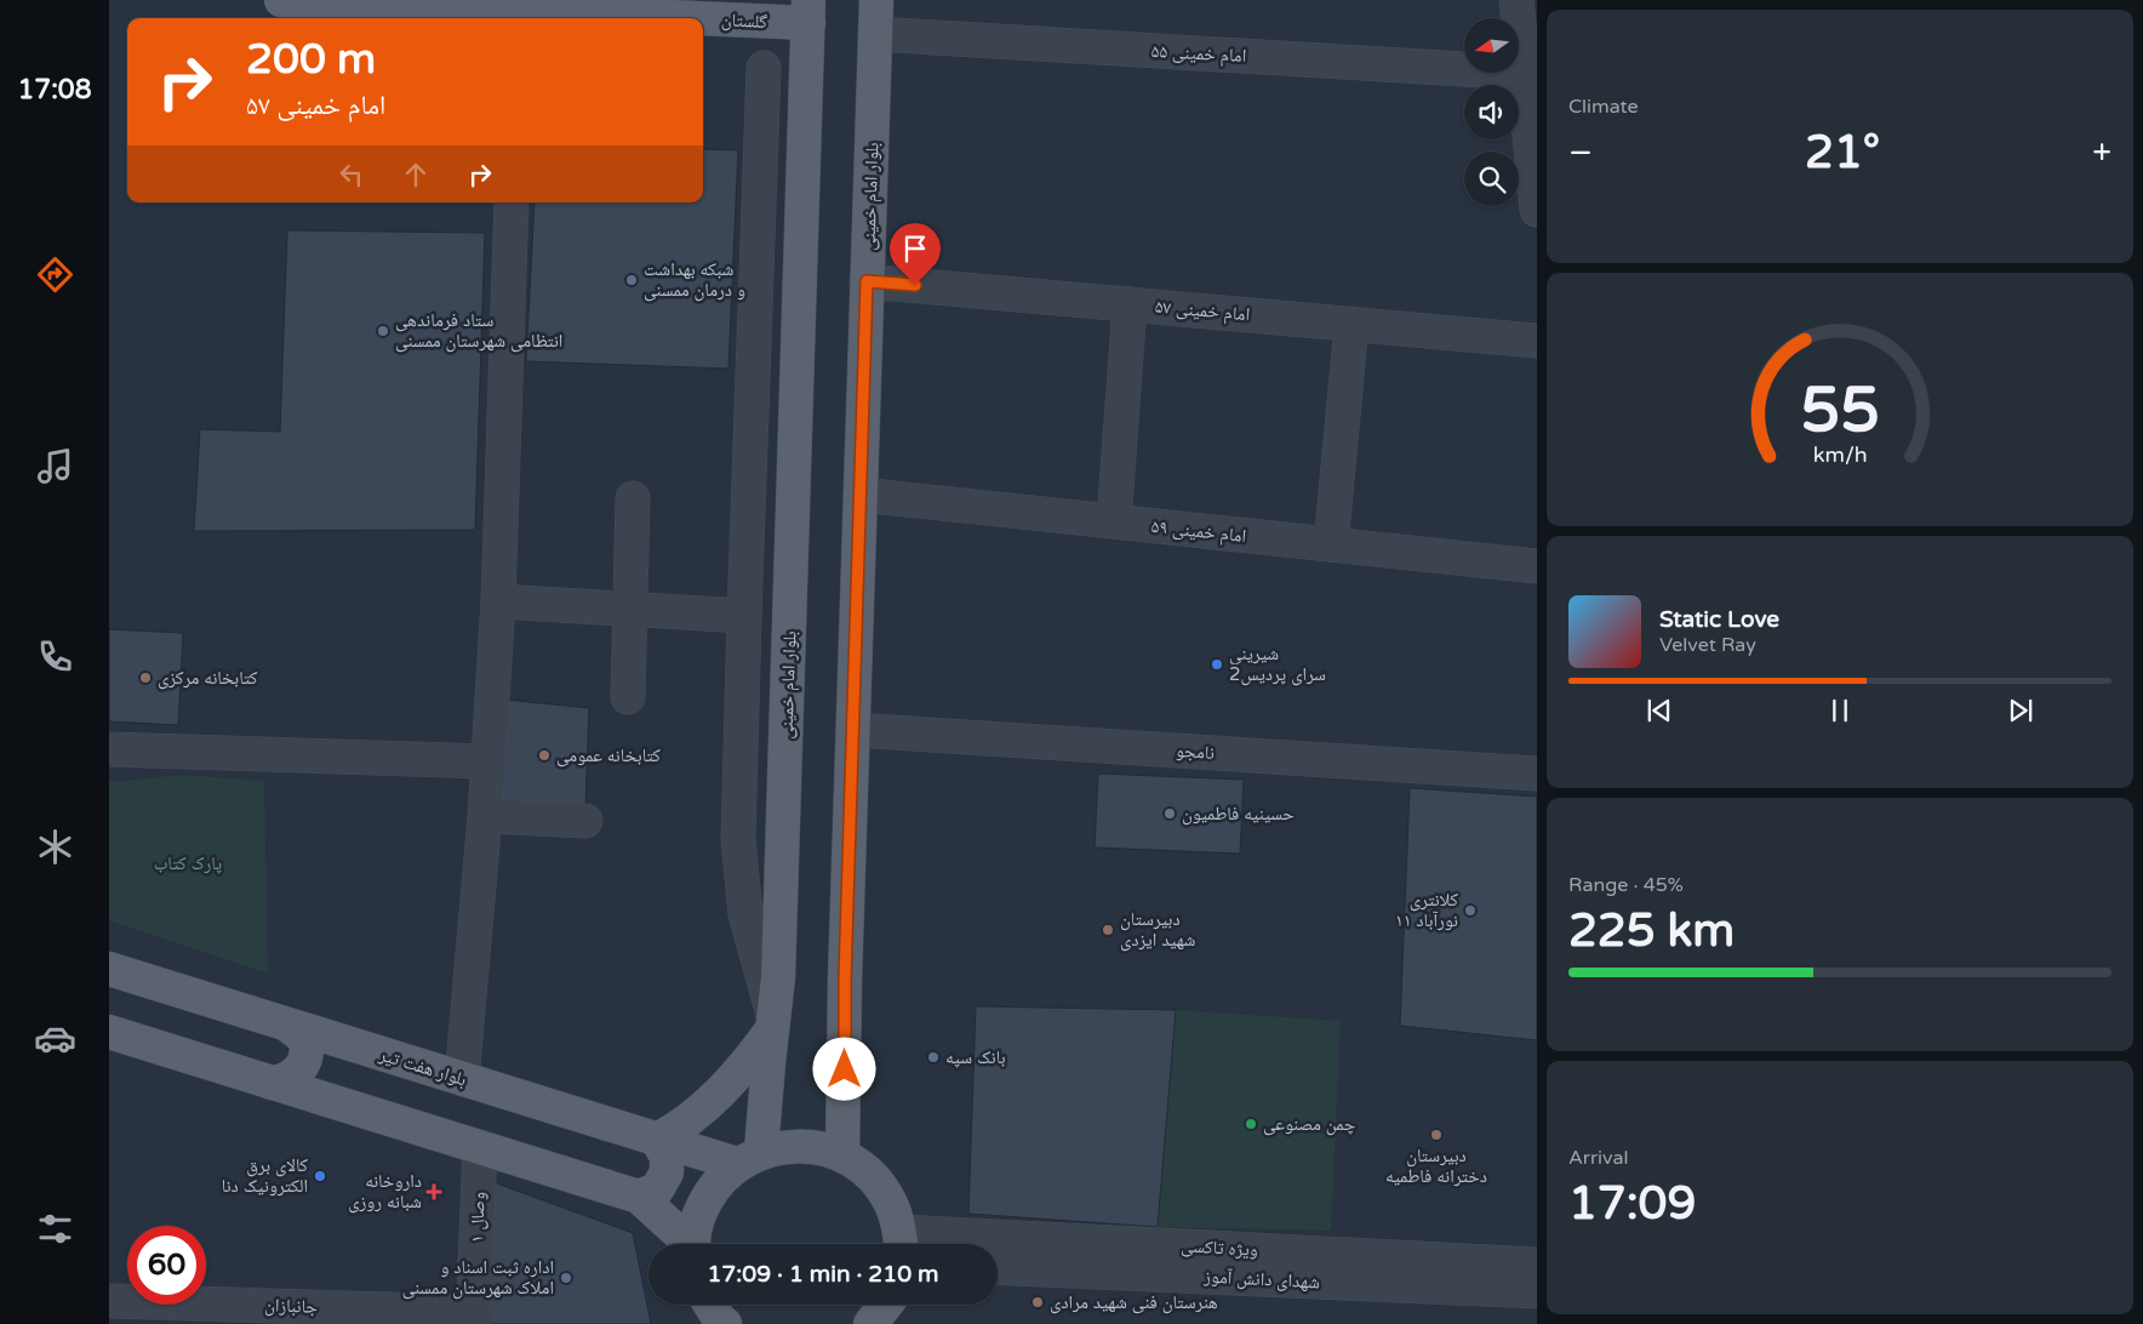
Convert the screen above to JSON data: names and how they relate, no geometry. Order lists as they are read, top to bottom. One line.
{"streets":{"main road":["گلستان","بلوار امام خمينی","بلوار هفت تیر"],"street":["امام خمينی ۵۵","امام خمينی ۵۷","امام خمينی ۵۹","نامجو","وصال ۱","ویژه تاکسی","شهدای دانش آموز","جانبازان"]},"crossings":[["گلستان","بلوار امام خمينی"],["امام خمينی ۵۵","بلوار امام خمينی"],["بلوار امام خمينی","امام خمينی ۵۷"],["بلوار امام خمينی","امام خمينی ۵۹"],["بلوار امام خمينی","نامجو"],["بلوار امام خمينی","بلوار هفت تیر"],["وصال ۱","جانبازان"]],"parks":["پارک کتاب"],"places":{"other":["شبکه بهداشت و درمان ممسنی","ستاد فرماندهی انتظامی شهرستان ممسنی","شیرینی سرای پردیس2","کتابخانه مرکزی","کتابخانه عمومی","حسینیه فاطمیون","کلانتری ۱۱ نورآباد","دبیرستان شهید ایزدی","بانک سپه","چمن مصنوعی","دبیرستان دخترانه فاطمیه","کالای برق الکترونیک دنا","اداره ثبت اسناد و املاک شهرستان ممسنی","هنرستان فنی شهید مرادی"],"health":["داروخانه شبانه روزی"]},"north":"left","page":{"tabs":"17:08","tile":["Climate",["Range · 45%","225 km"],["Arrival","17:09"]],"turn":["200 m","امام خمينی ۵۷"],"heat":["−","21°","+"],"song":["Static Love","Velvet Ray"],"limit":"60","trip":"17:09 · 1 min · 210 m","gauge":["55","km/h"]}}
